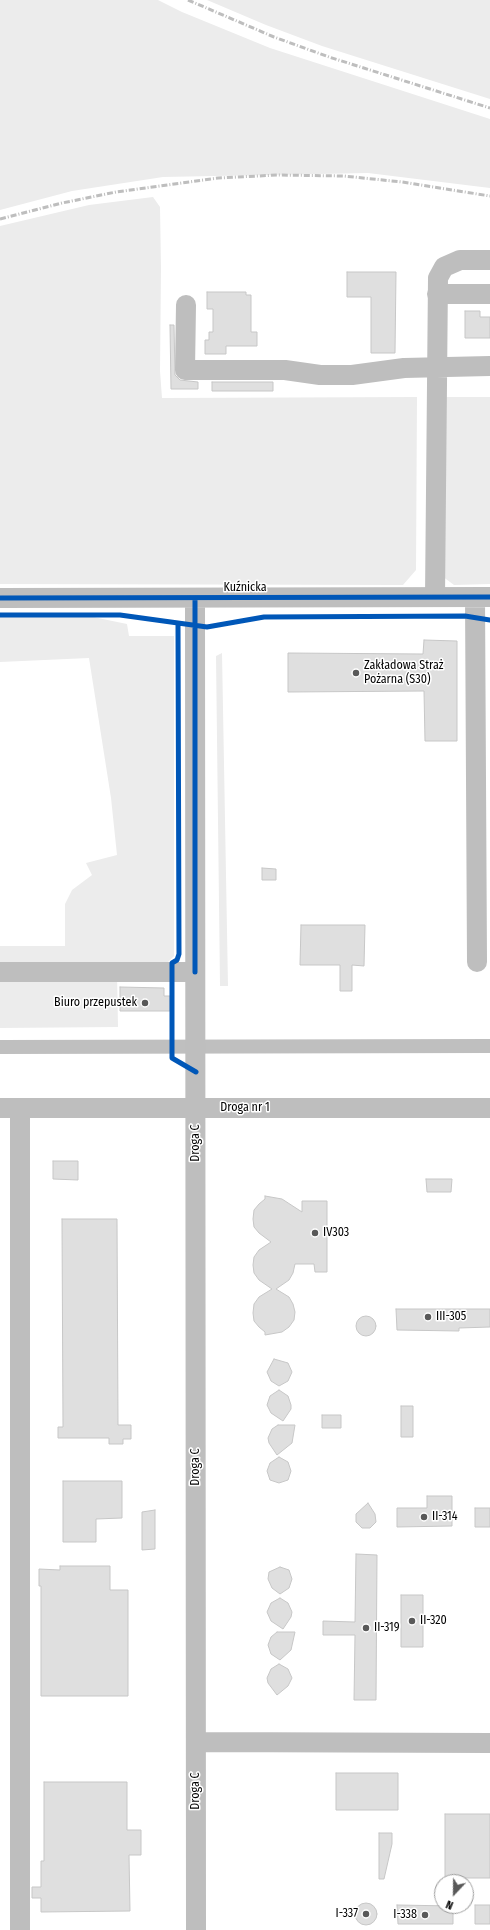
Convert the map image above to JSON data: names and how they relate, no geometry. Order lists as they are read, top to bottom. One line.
{"streets":{"street":["Kuźnicka","Droga nr 1","Droga C"]},"crossings":[["Kuźnicka","Droga C"],["Droga nr 1","Droga C"]],"places":["Zakładowa Straż Pożarna (S30)","Biuro przepustek","IV303","III-305","II-314","II-320","II-319","I-337","I-338"],"north":"bottom"}
